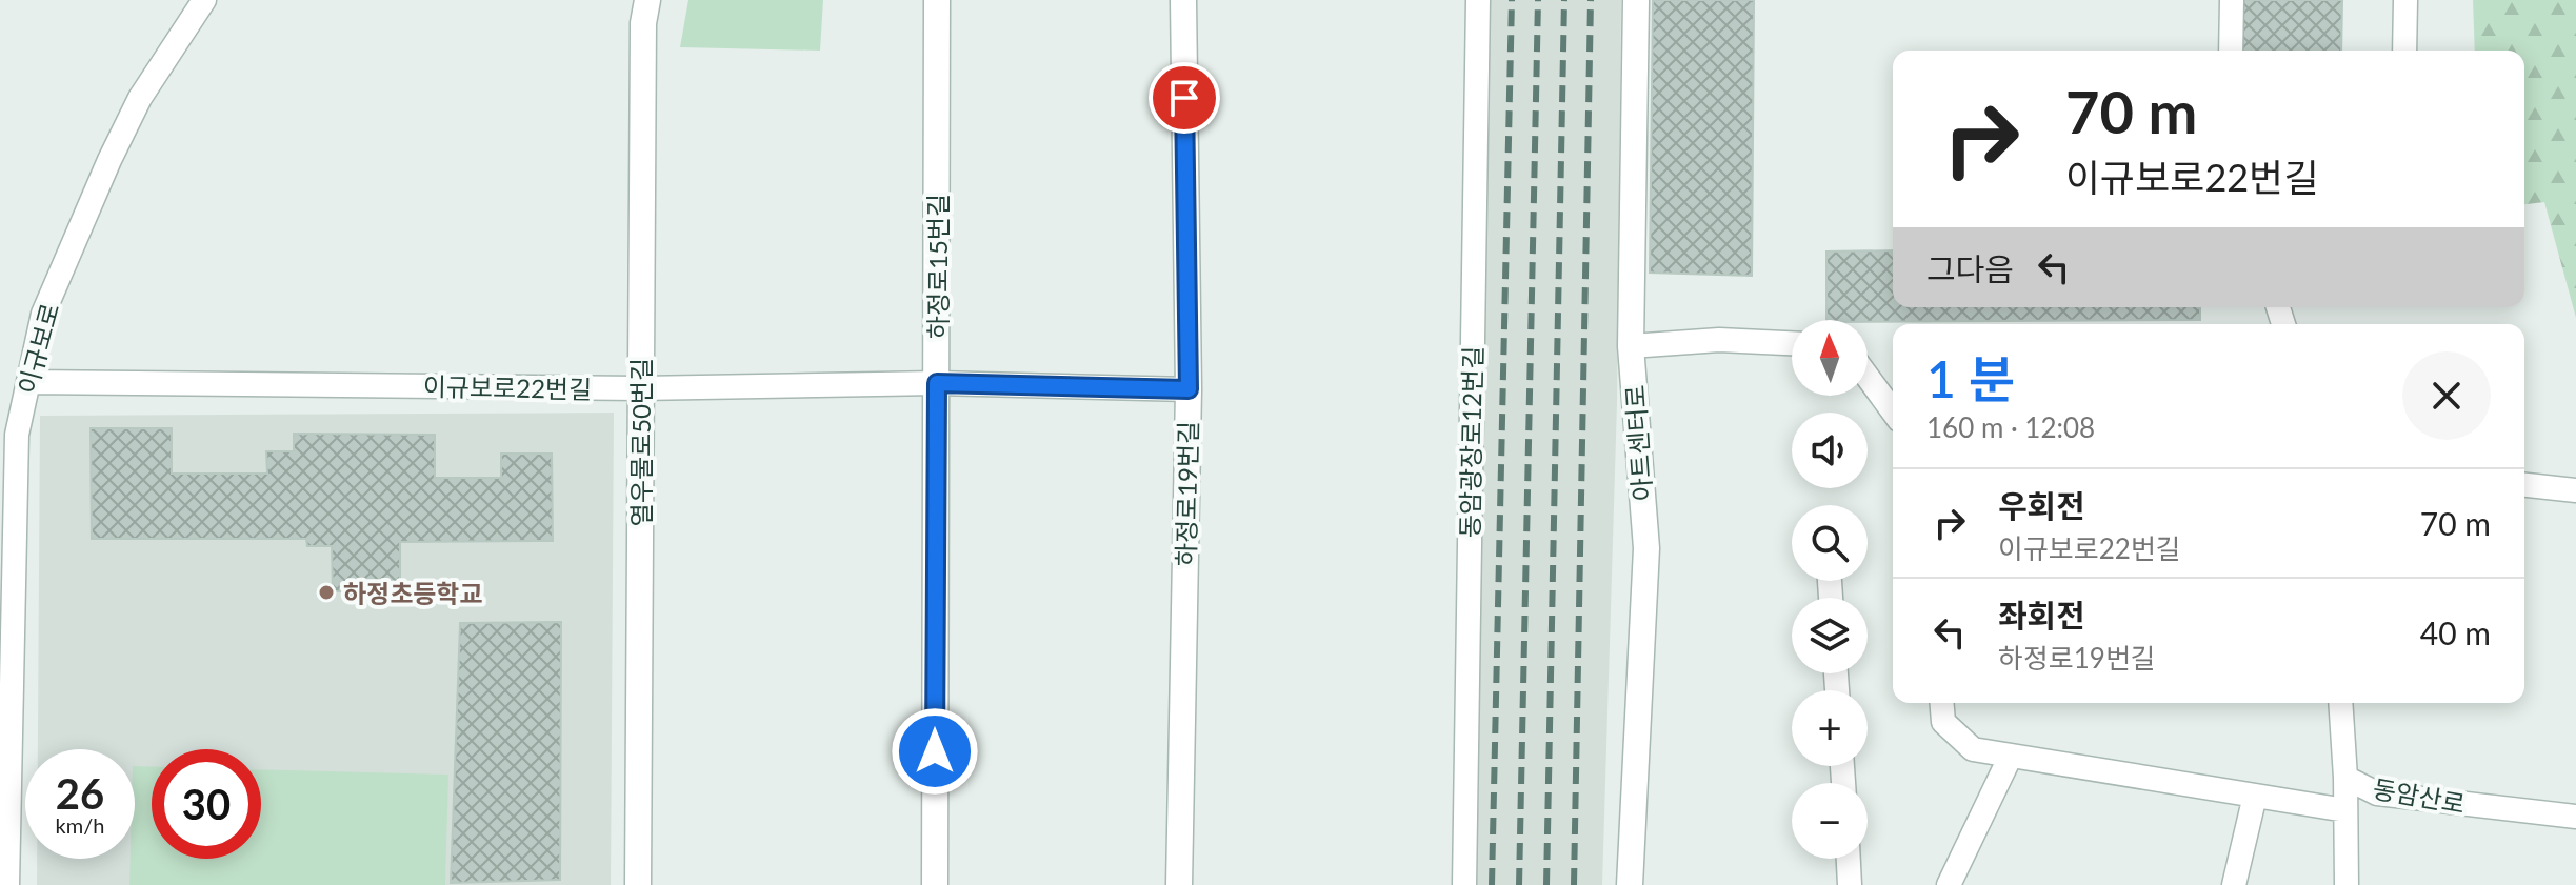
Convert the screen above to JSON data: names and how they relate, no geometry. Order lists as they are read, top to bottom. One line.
{"streets":{"street":["하정로15번길","열우물로50번길","아트센터로","하정로19번길"],"lane":["이규보로","이규보로22번길","동암광장로12번길","동암산로"]},"crossings":[["하정로15번길","이규보로22번길"],["이규보로","이규보로22번길"],["이규보로22번길","열우물로50번길"],["이규보로22번길","하정로19번길"]],"places":["하정초등학교"],"north":"top","page":{"turn":["70 m","이규보로22번길"],"then":"그다음","map_buttons":["+","−"],"heading":["1 분","160 m · 12:08"],"list":[{"name":"우회전","note":"이규보로22번길","value":"70 m"},{"name":"좌회전","note":"하정로19번길","value":"40 m"}],"speed":"26 km/h","limit":"30"}}
